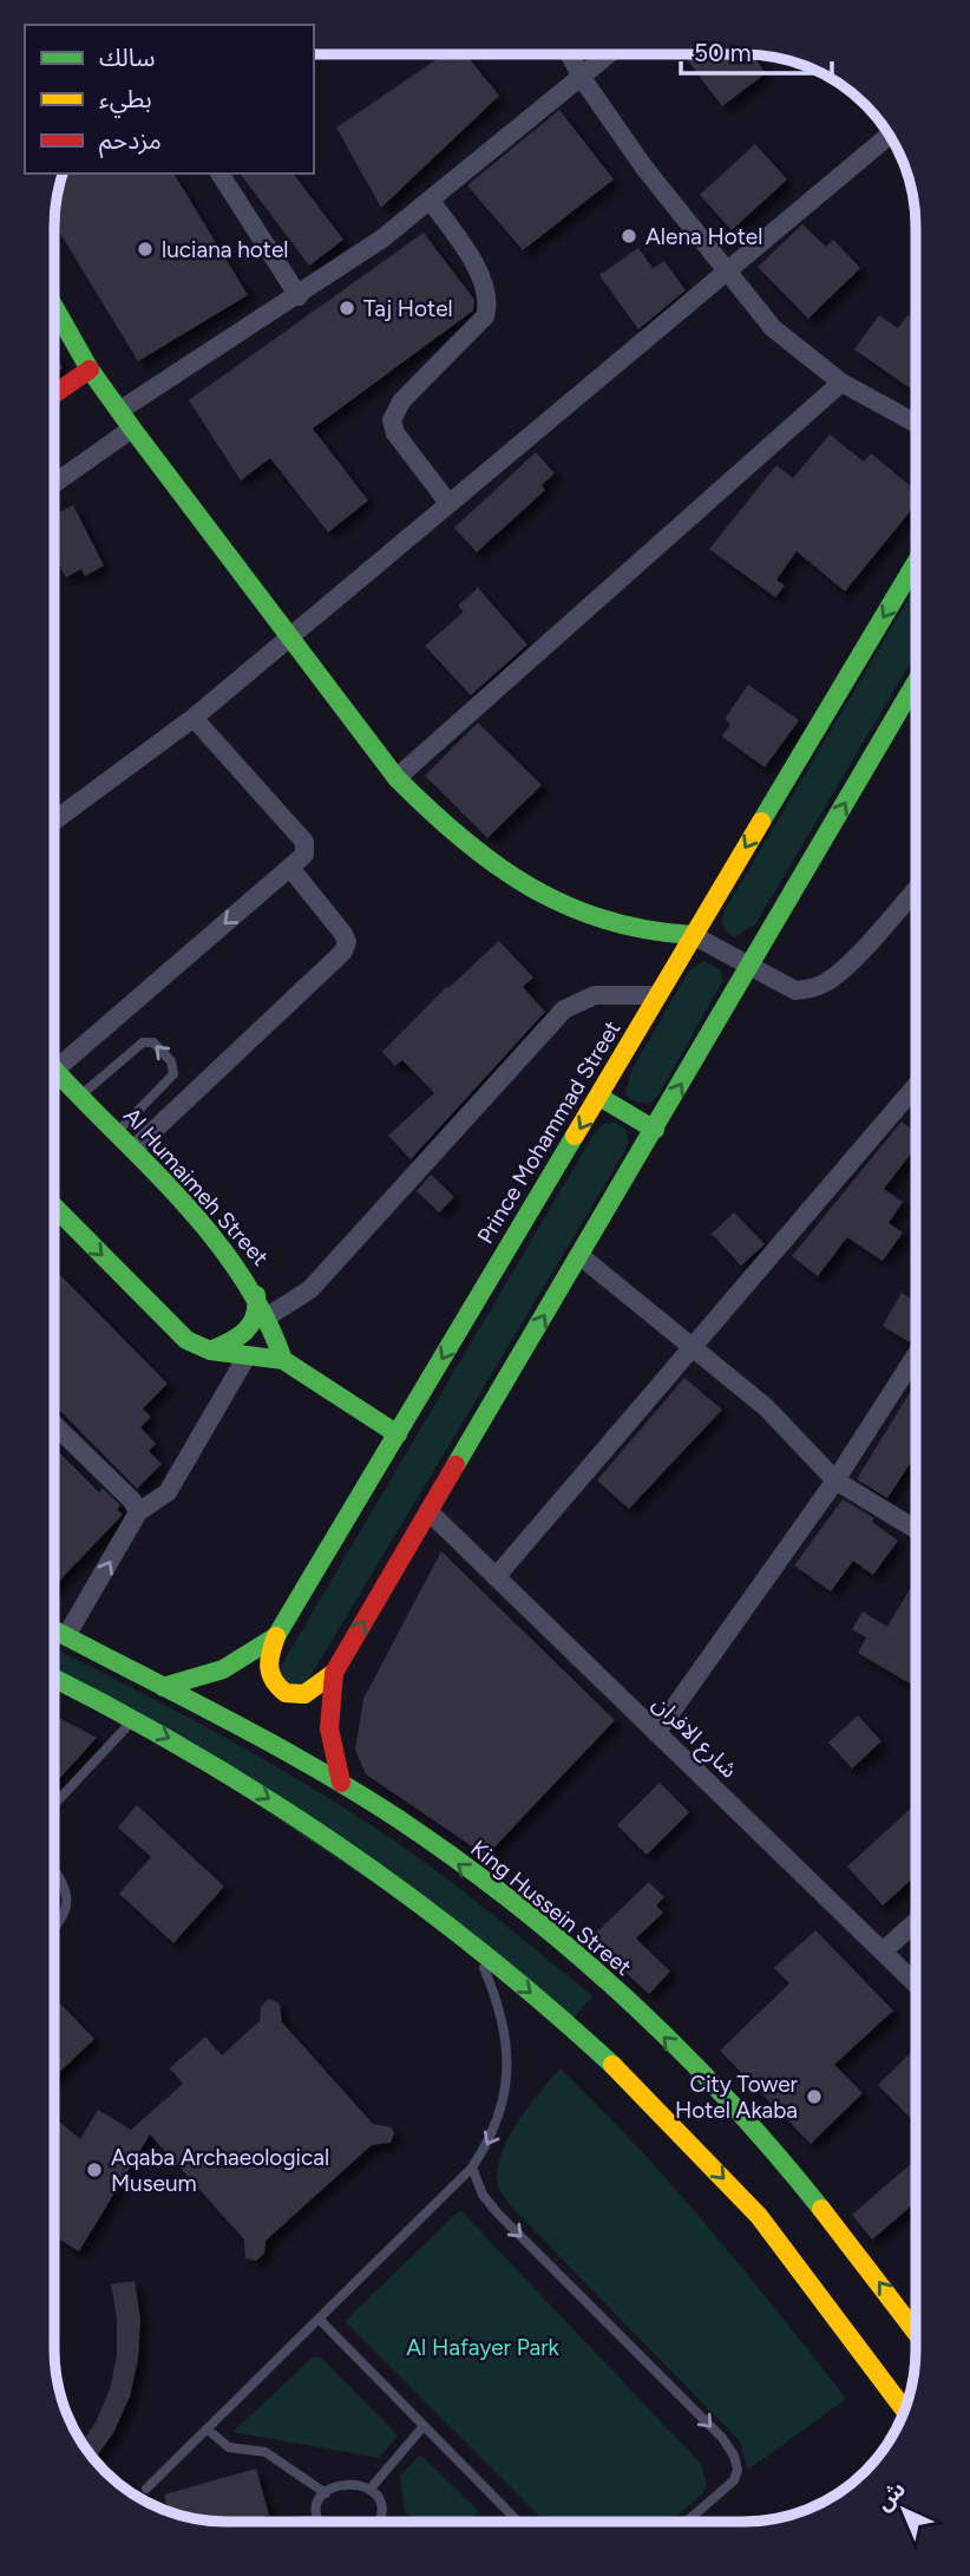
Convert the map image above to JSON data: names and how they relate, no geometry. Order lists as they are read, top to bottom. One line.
{"streets":{"main road":["Prince Mohammad Street","Al Humaimeh Street","King Hussein Street"],"street":["شارع الافران"]},"crossings":[["Prince Mohammad Street","King Hussein Street"]],"parks":["Al Hafayer Park"],"places":["Alena Hotel","luciana hotel","Taj Hotel","City Tower Hotel Akaba","Aqaba Archaeological Museum"],"legend":["سالك","بطيء","مزدحم"],"scale_bar":"50 m","north":"top left"}
